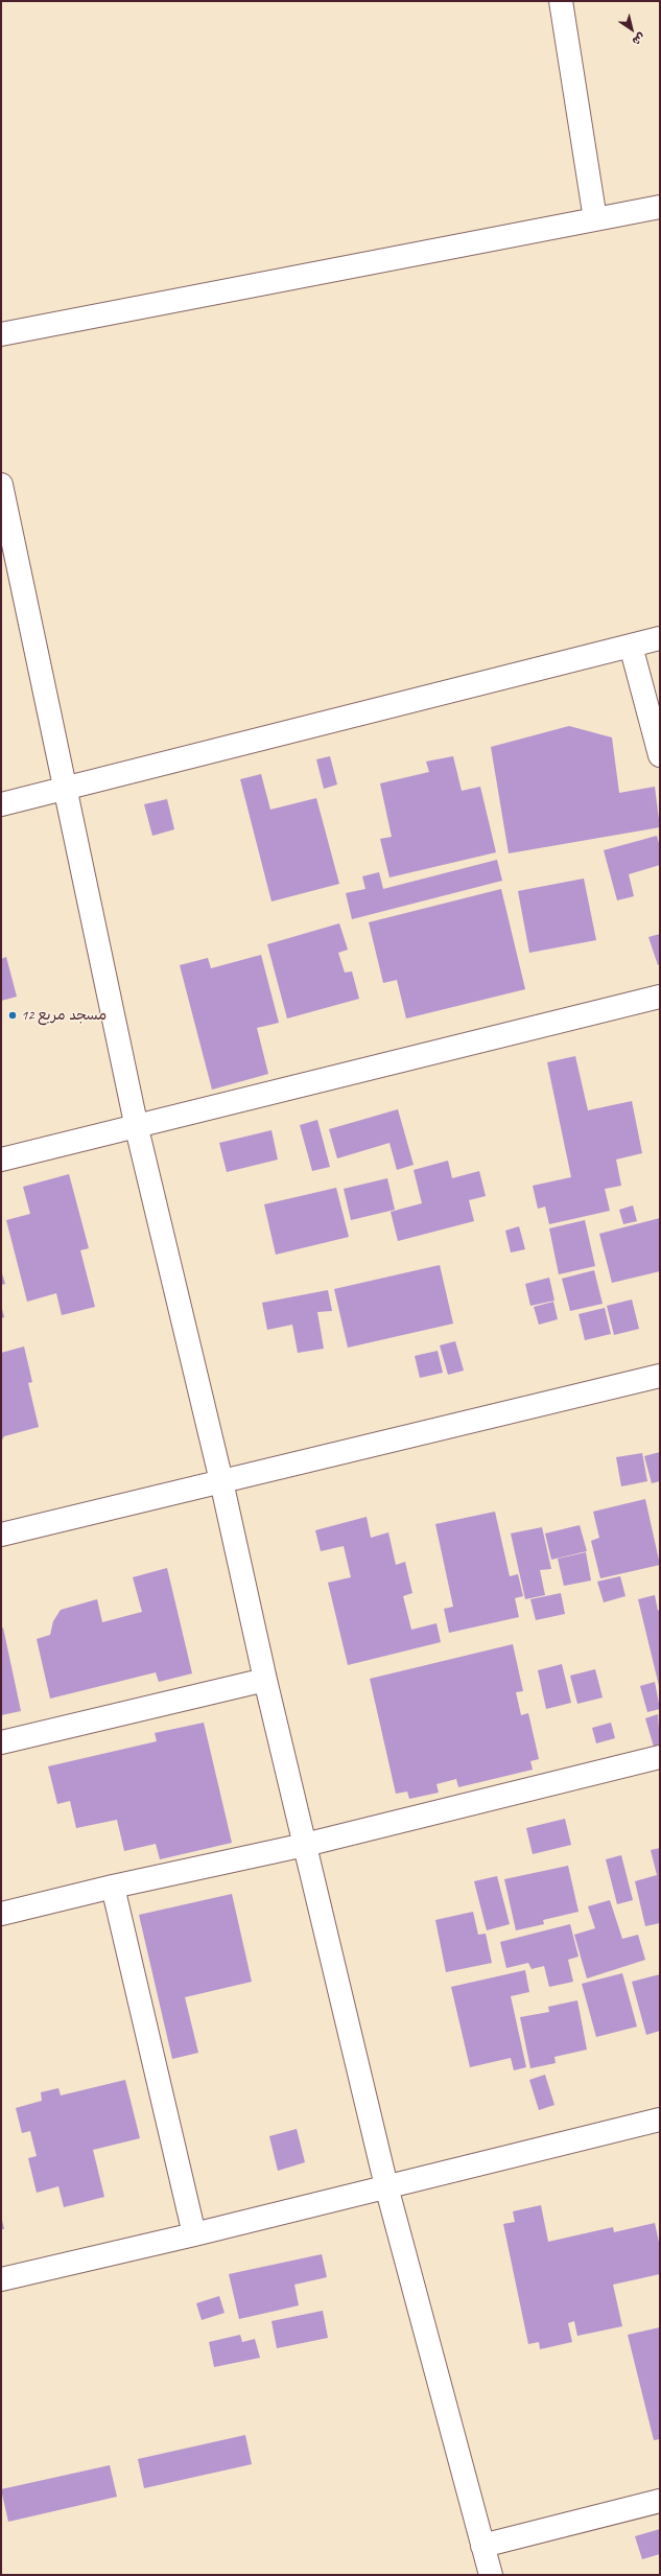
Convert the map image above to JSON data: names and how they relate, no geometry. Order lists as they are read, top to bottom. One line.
{"places":["مسجد مربع 12"],"north":"bottom right"}
